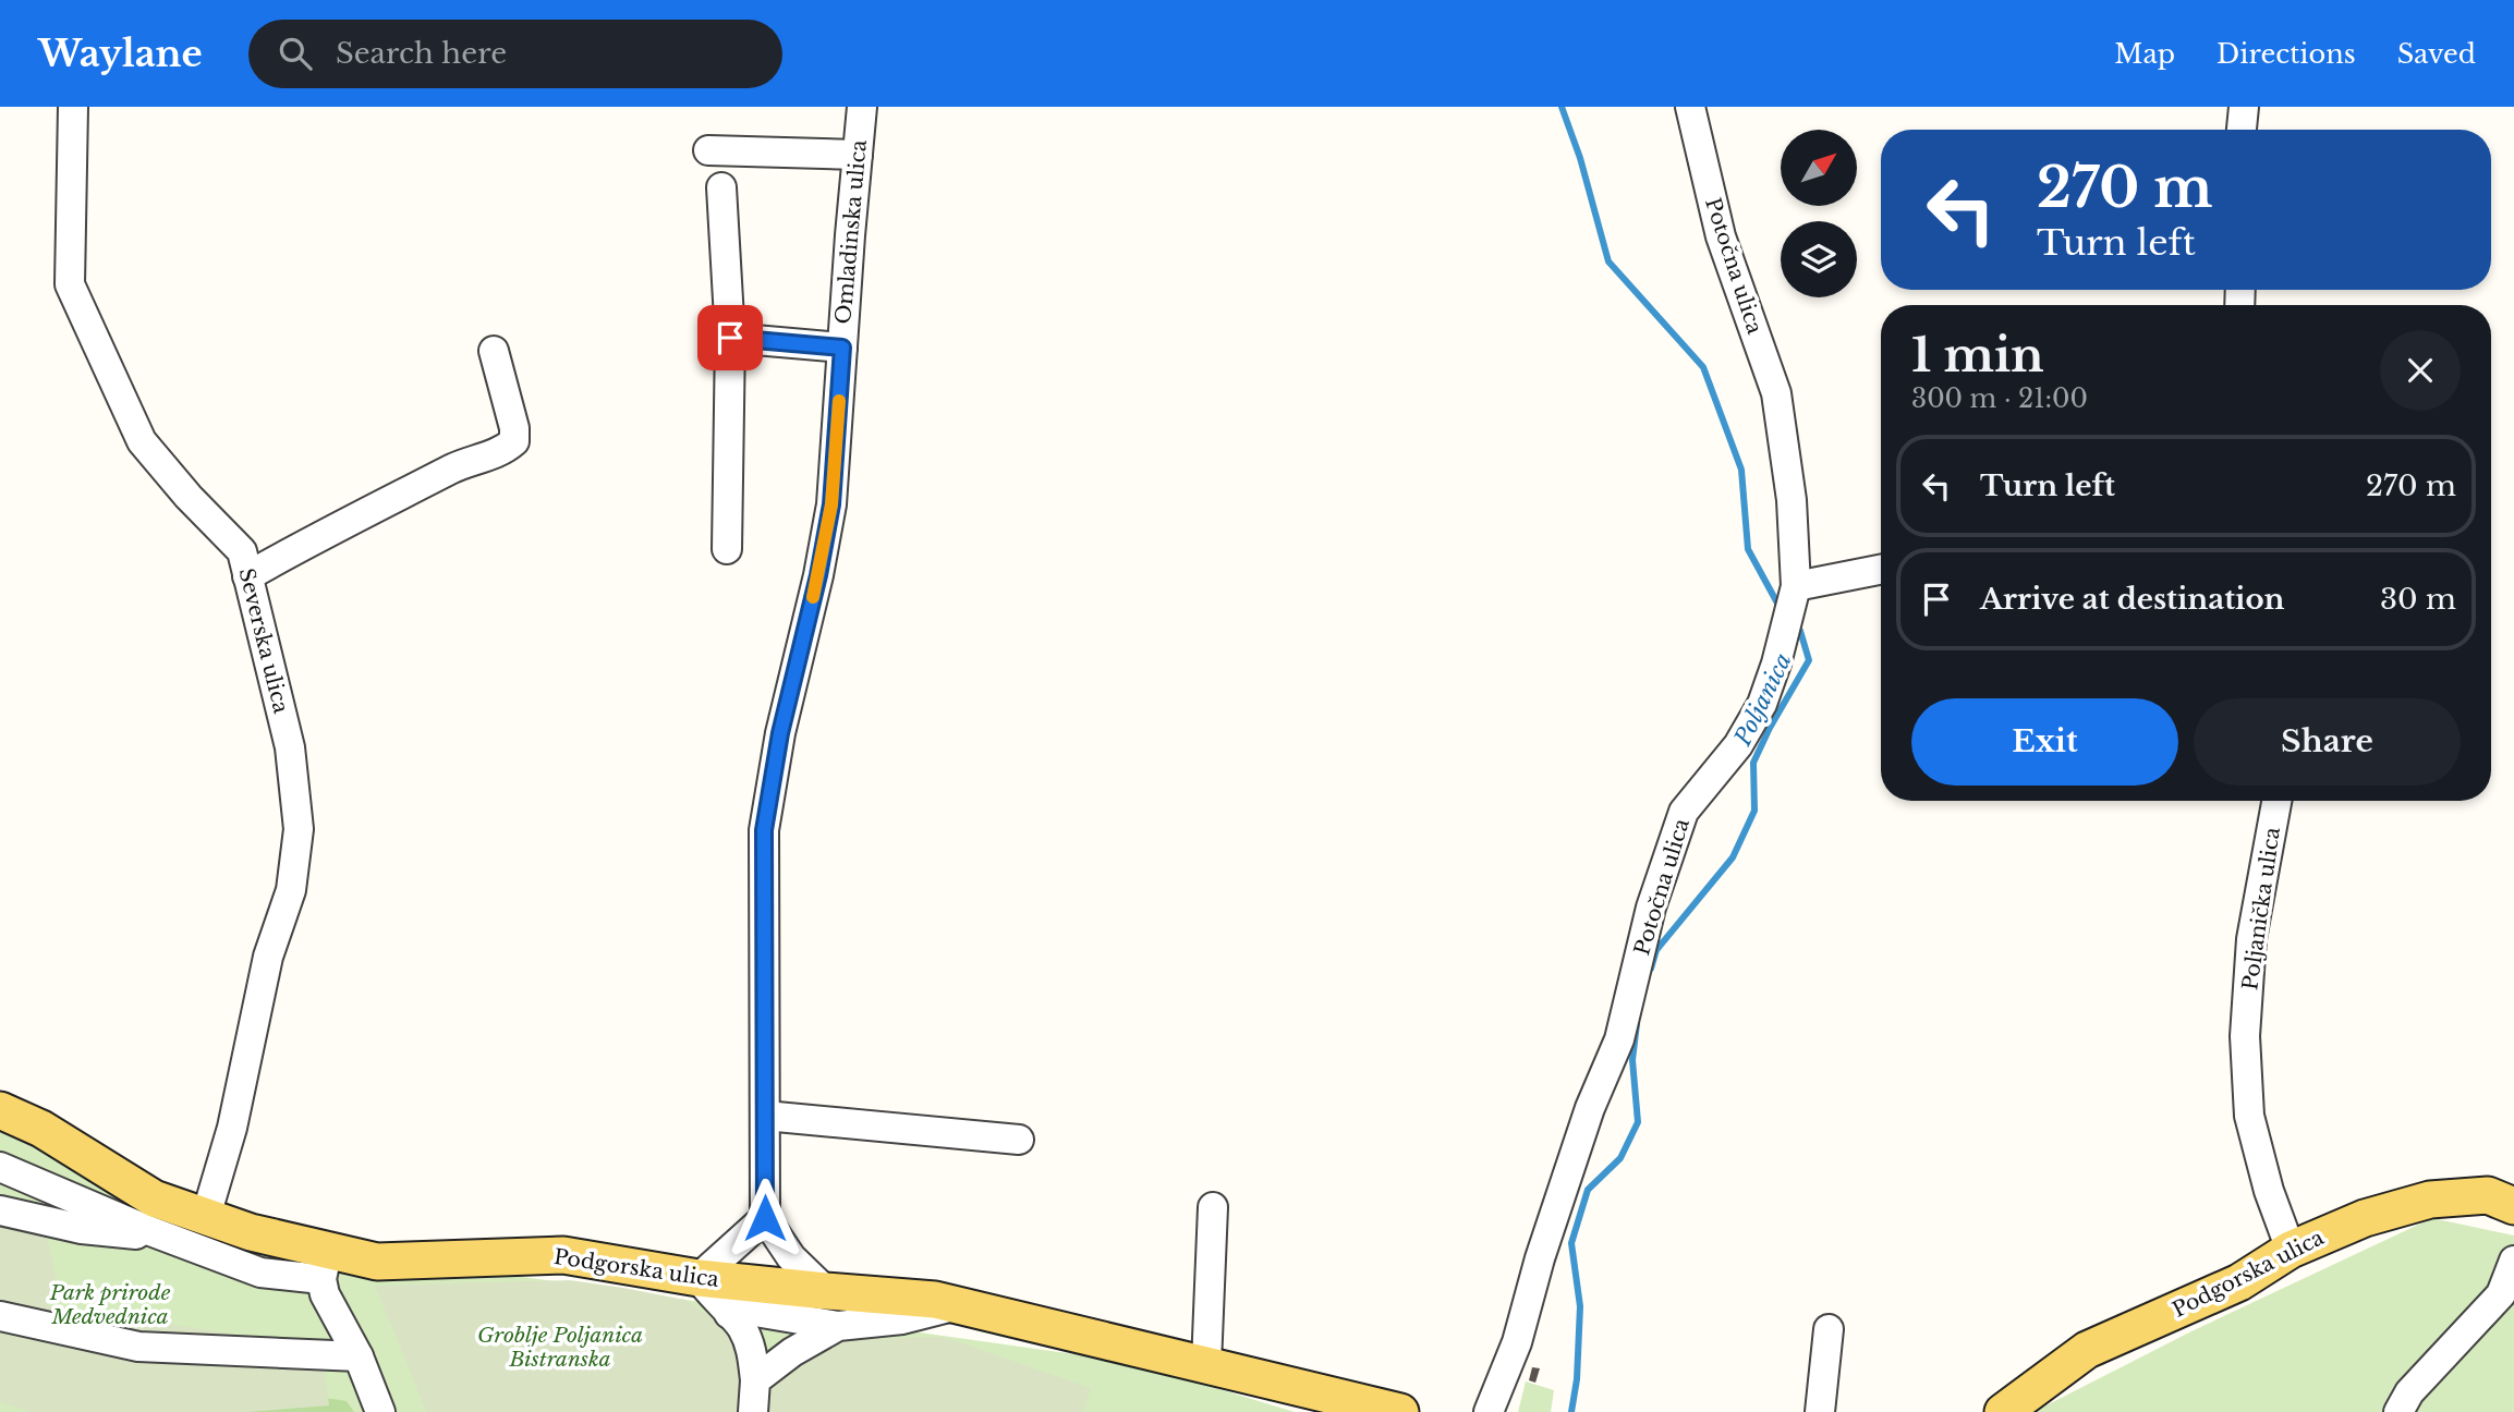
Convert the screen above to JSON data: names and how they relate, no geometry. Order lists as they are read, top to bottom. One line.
{"streets":{"main road":["Podgorska ulica"],"street":["Omladinska ulica","Potočna ulica","Severska ulica","Poljanička ulica"]},"crossings":[["Severska ulica","Podgorska ulica"],["Poljanička ulica","Podgorska ulica"]],"water":["Poljanica"],"parks":["Park prirode Medvednica","Groblje Poljanica Bistranska"],"north":"top right","page":{"header":"Waylane","search":"Search here","nav":["Map","Directions","Saved"],"turn":["270 m","Turn left"],"heading":["1 min","300 m · 21:00"],"list":[{"name":"Turn left","value":"270 m"},{"name":"Arrive at destination","value":"30 m"}],"buttons":["Exit","Share"]}}
